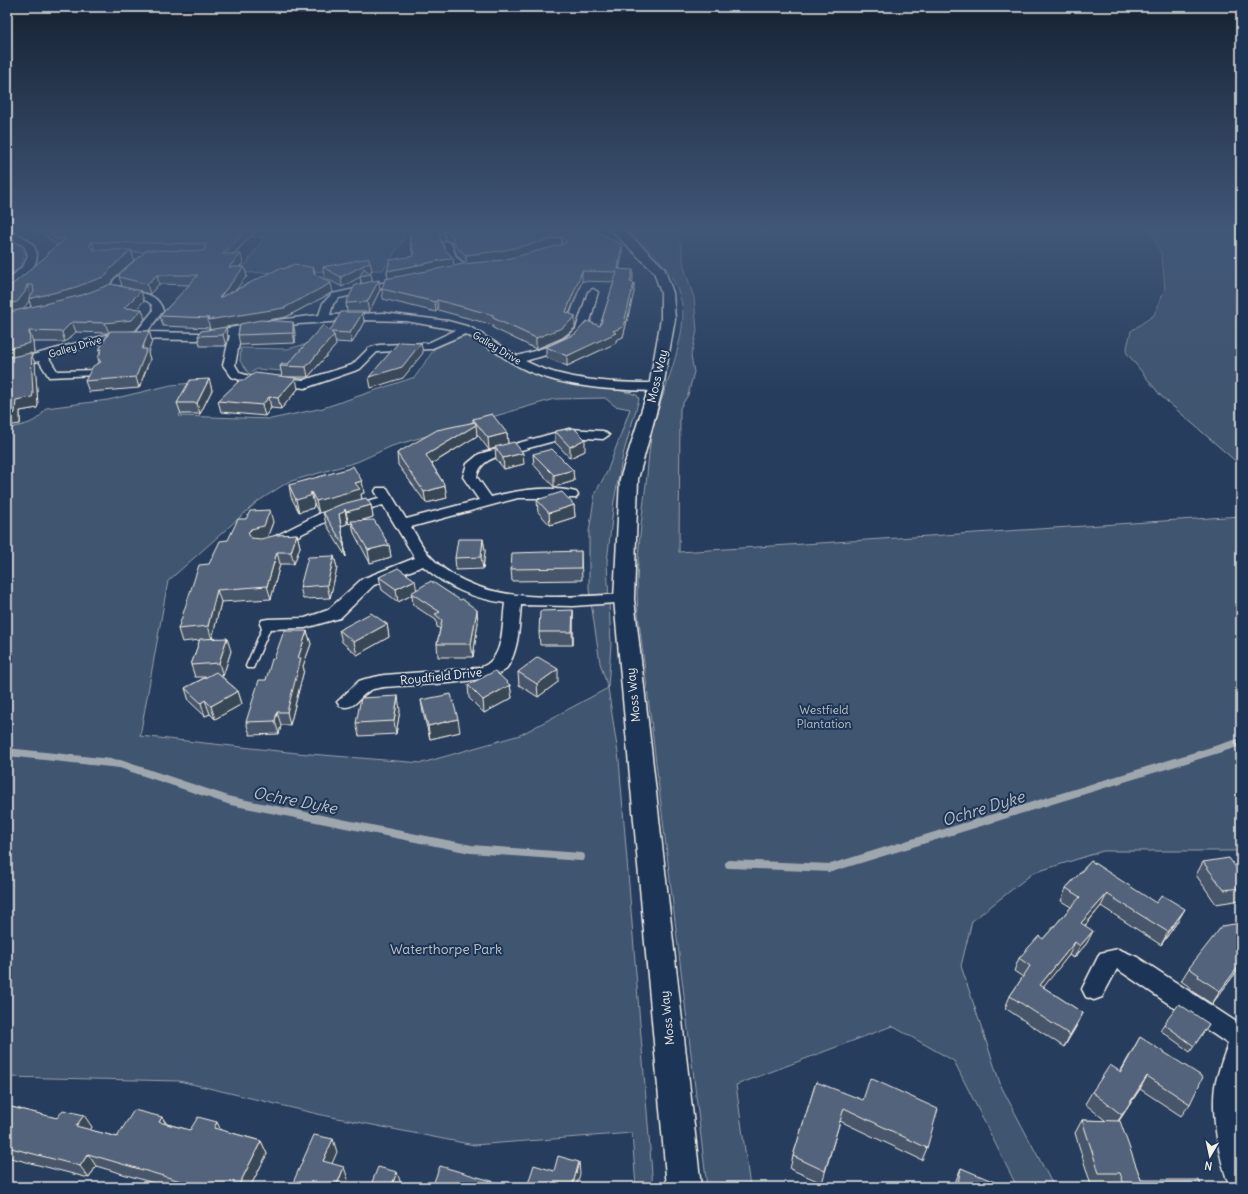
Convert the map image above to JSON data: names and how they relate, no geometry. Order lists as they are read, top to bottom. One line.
{"streets":{"street":["Galley Drive","Moss Way","Roydfield Drive"]},"crossings":[["Galley Drive","Moss Way"]],"water":["Ochre Dyke"],"parks":["Westfield Plantation","Waterthorpe Park"],"north":"bottom"}
